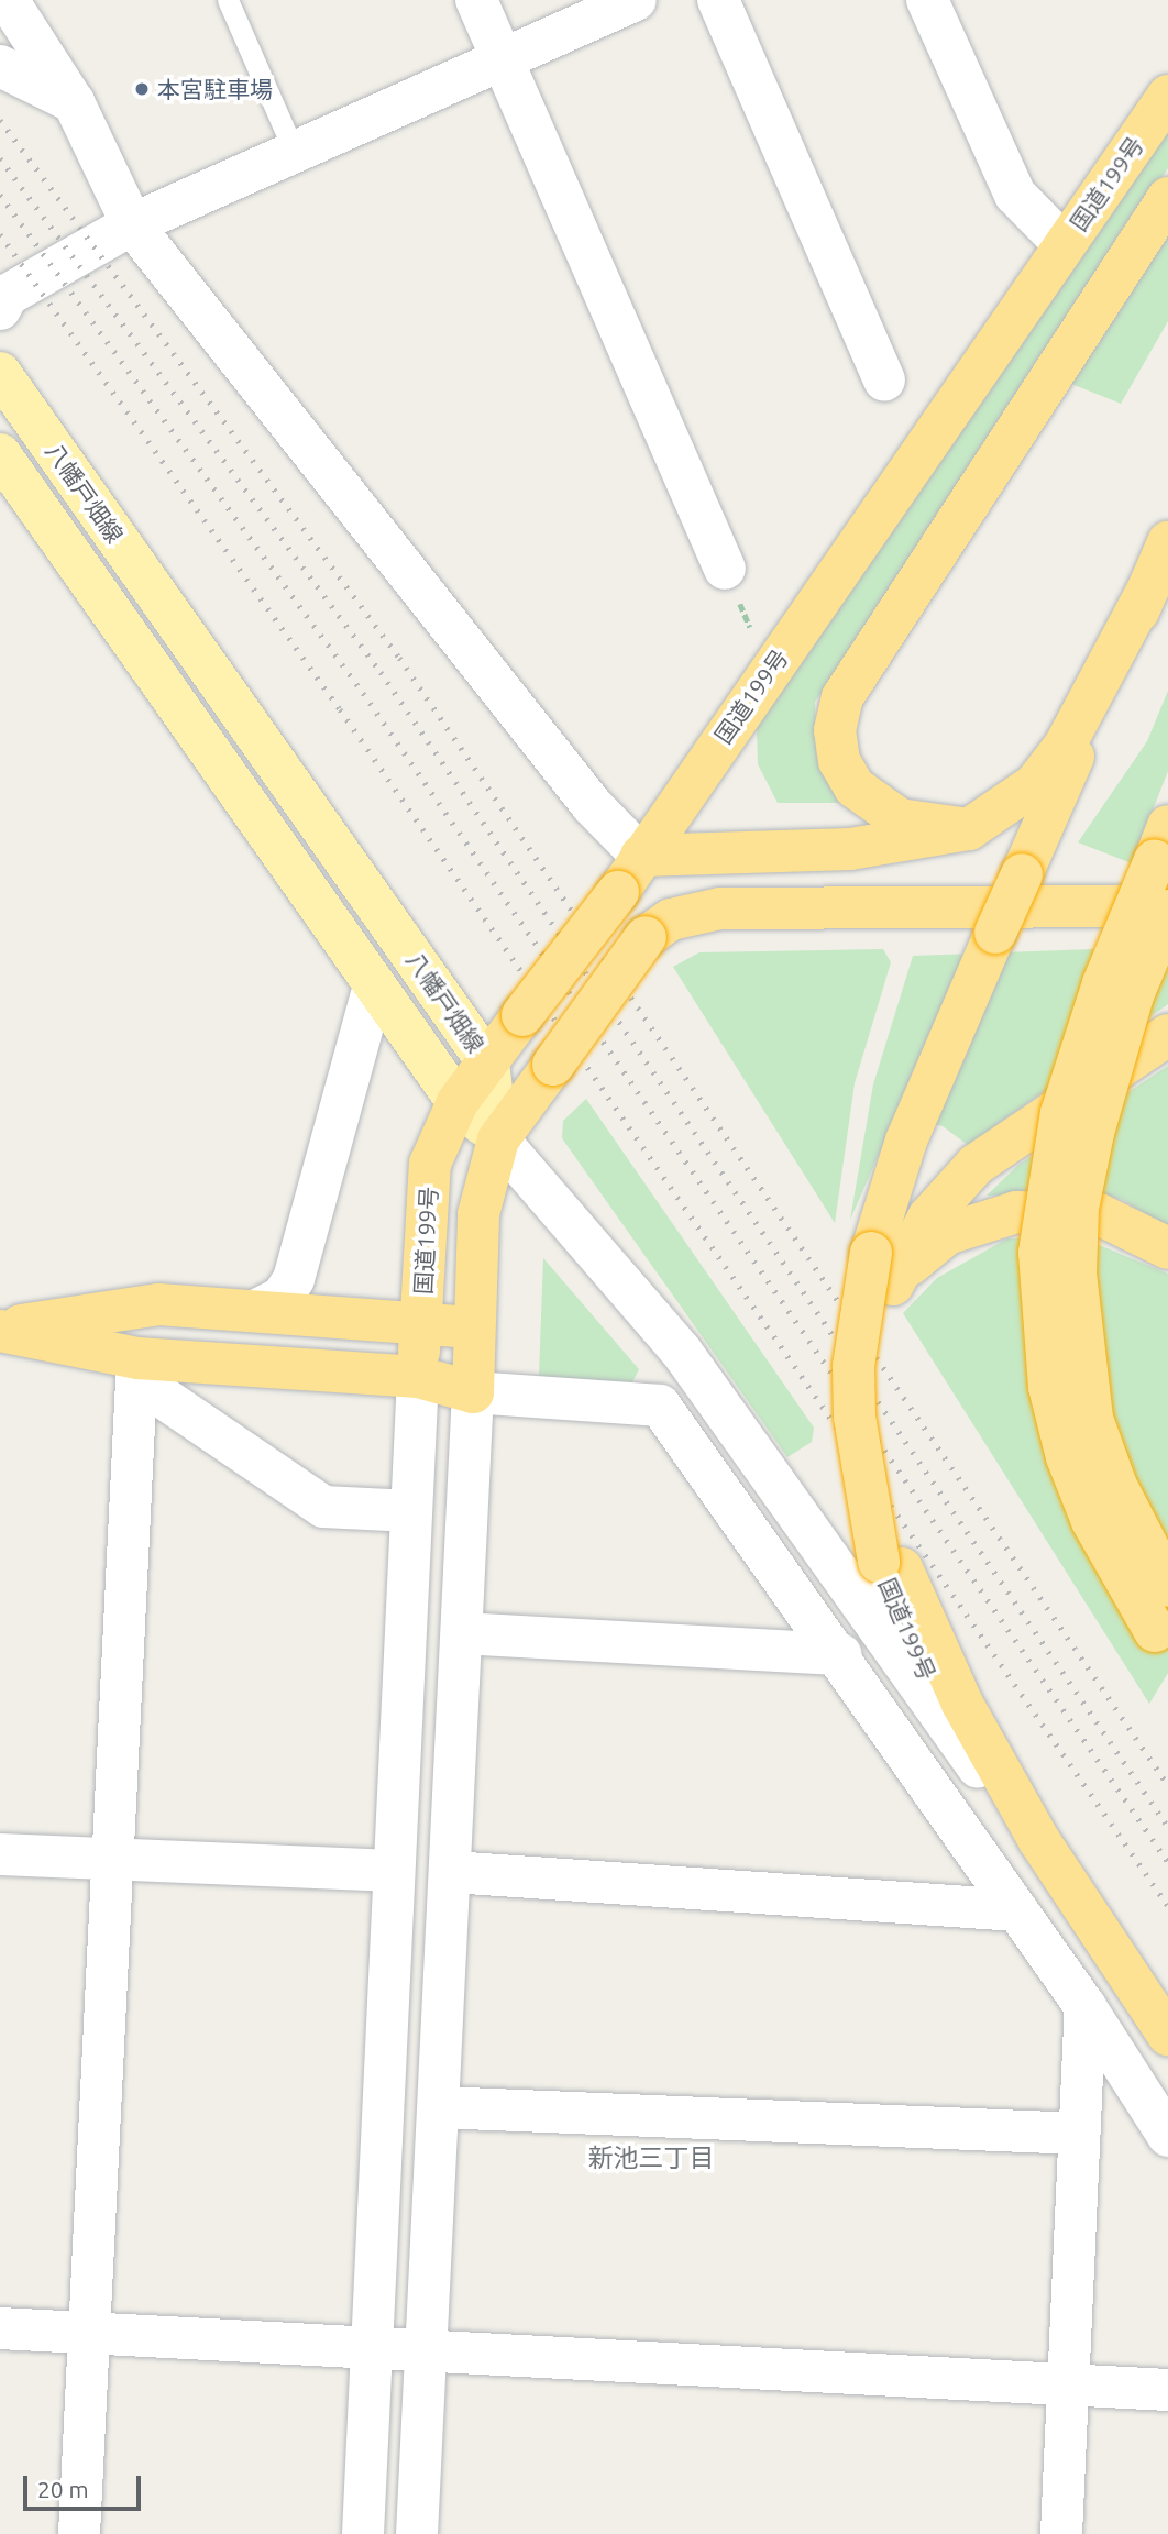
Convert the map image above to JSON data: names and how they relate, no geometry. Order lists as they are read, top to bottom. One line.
{"streets":{"highway":["国道199号"],"main road":["八幡戸畑線"]},"crossings":[["国道199号","八幡戸畑線"]],"districts":["新池三丁目"],"places":["本宮駐車場"],"scale_bar":"20 m"}
